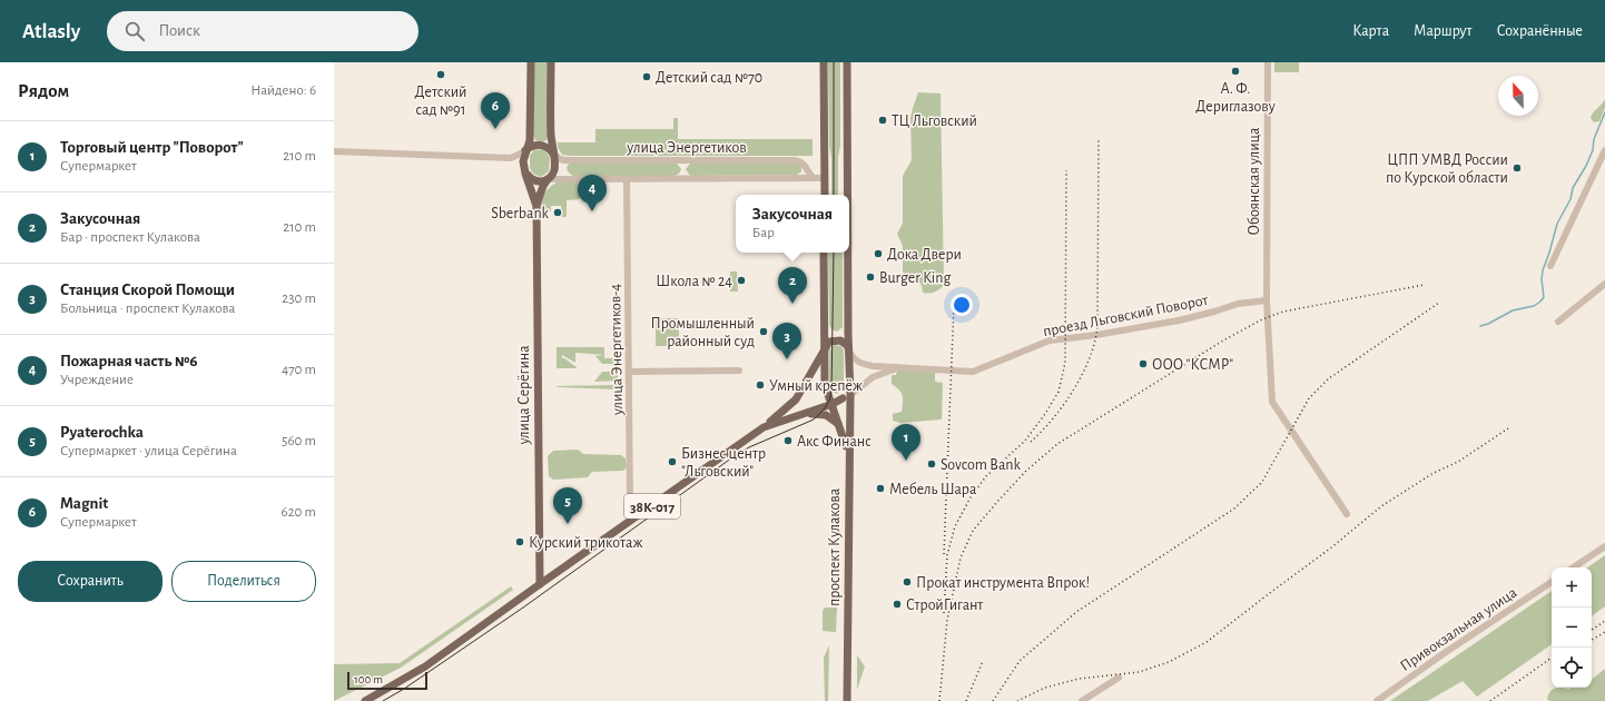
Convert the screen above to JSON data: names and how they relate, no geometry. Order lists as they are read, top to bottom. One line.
{"streets":{"main road":["улица Серёгина","38К-017","проспект Кулакова"],"street":["улица Энергетиков","Обоянская улица","проезд Льговский Поворот","улица Энергетиков-4","Привокзальная улица"]},"crossings":[["улица Энергетиков","улица Энергетиков-4"],["Обоянская улица","проезд Льговский Поворот"],["проезд Льговский Поворот","проспект Кулакова"],["улица Энергетиков-4","38К-017"],["улица Серёгина","38К-017"]],"places":["А. Ф. Дериглазову","Детский сад №91","Детский сад №70","ТЦ Льговский","ЦПП УМВД России по Курской области","Sberbank","Дока Двери","Burger King","Школа № 24","Промышленный районный суд","ООО \"КСМР\"","Умный крепёж","Акс Финанс","Бизнес центр \"Льговский\"","Sovcom Bank","Мебель Шара","Курский трикотаж","Прокат инструмента Впрок!","СтройГигант"],"scale_bar":"100 m","north":"top","page":{"header":"Atlasly","search":"Поиск","nav":["Карта","Маршрут","Сохранённые"],"heading":["Рядом","Найдено: 6"],"pins":["6","4","2","3","1","5"],"list":[{"mark":"1","name":"Торговый центр \"Поворот\"","note":"Супермаркет","value":"210 m"},{"mark":"2","name":"Закусочная","note":"Бар · проспект Кулакова","value":"210 m"},{"mark":"3","name":"Станция Скорой Помощи","note":"Больница · проспект Кулакова","value":"230 m"},{"mark":"4","name":"Пожарная часть №6","note":"Учреждение","value":"470 m"},{"mark":"5","name":"Pyaterochka","note":"Супермаркет · улица Серёгина","value":"560 m"},{"mark":"6","name":"Magnit","note":"Супермаркет","value":"620 m"}],"popup":["Закусочная","Бар"],"buttons":["Сохранить","Поделиться"],"map_buttons":["+","−"],"scale":"100 m"}}
